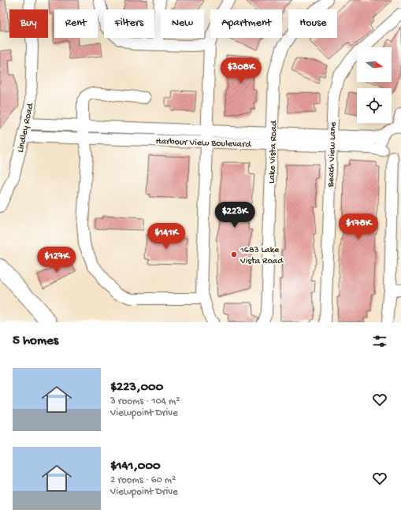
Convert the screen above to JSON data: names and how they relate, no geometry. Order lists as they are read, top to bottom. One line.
{"streets":{"street":["Lindley Road","Harbour View Boulevard","Lake Vista Road","Beach View Lane"]},"crossings":[["Lindley Road","Harbour View Boulevard"],["Harbour View Boulevard","Lake Vista Road"],["Harbour View Boulevard","Beach View Lane"]],"places":["1683 Lake Vista Road"],"north":"right","page":{"chip":["Buy","Rent","Filters","New","Apartment","House"],"price":["$308K","$223K","$178K","$141K","$127K"],"heading":"5 homes","list":[{"name":"$223,000","note":"3 rooms · 104 m² · Viewpoint Drive"},{"name":"$141,000","note":"2 rooms · 60 m² · Viewpoint Drive"}]}}
